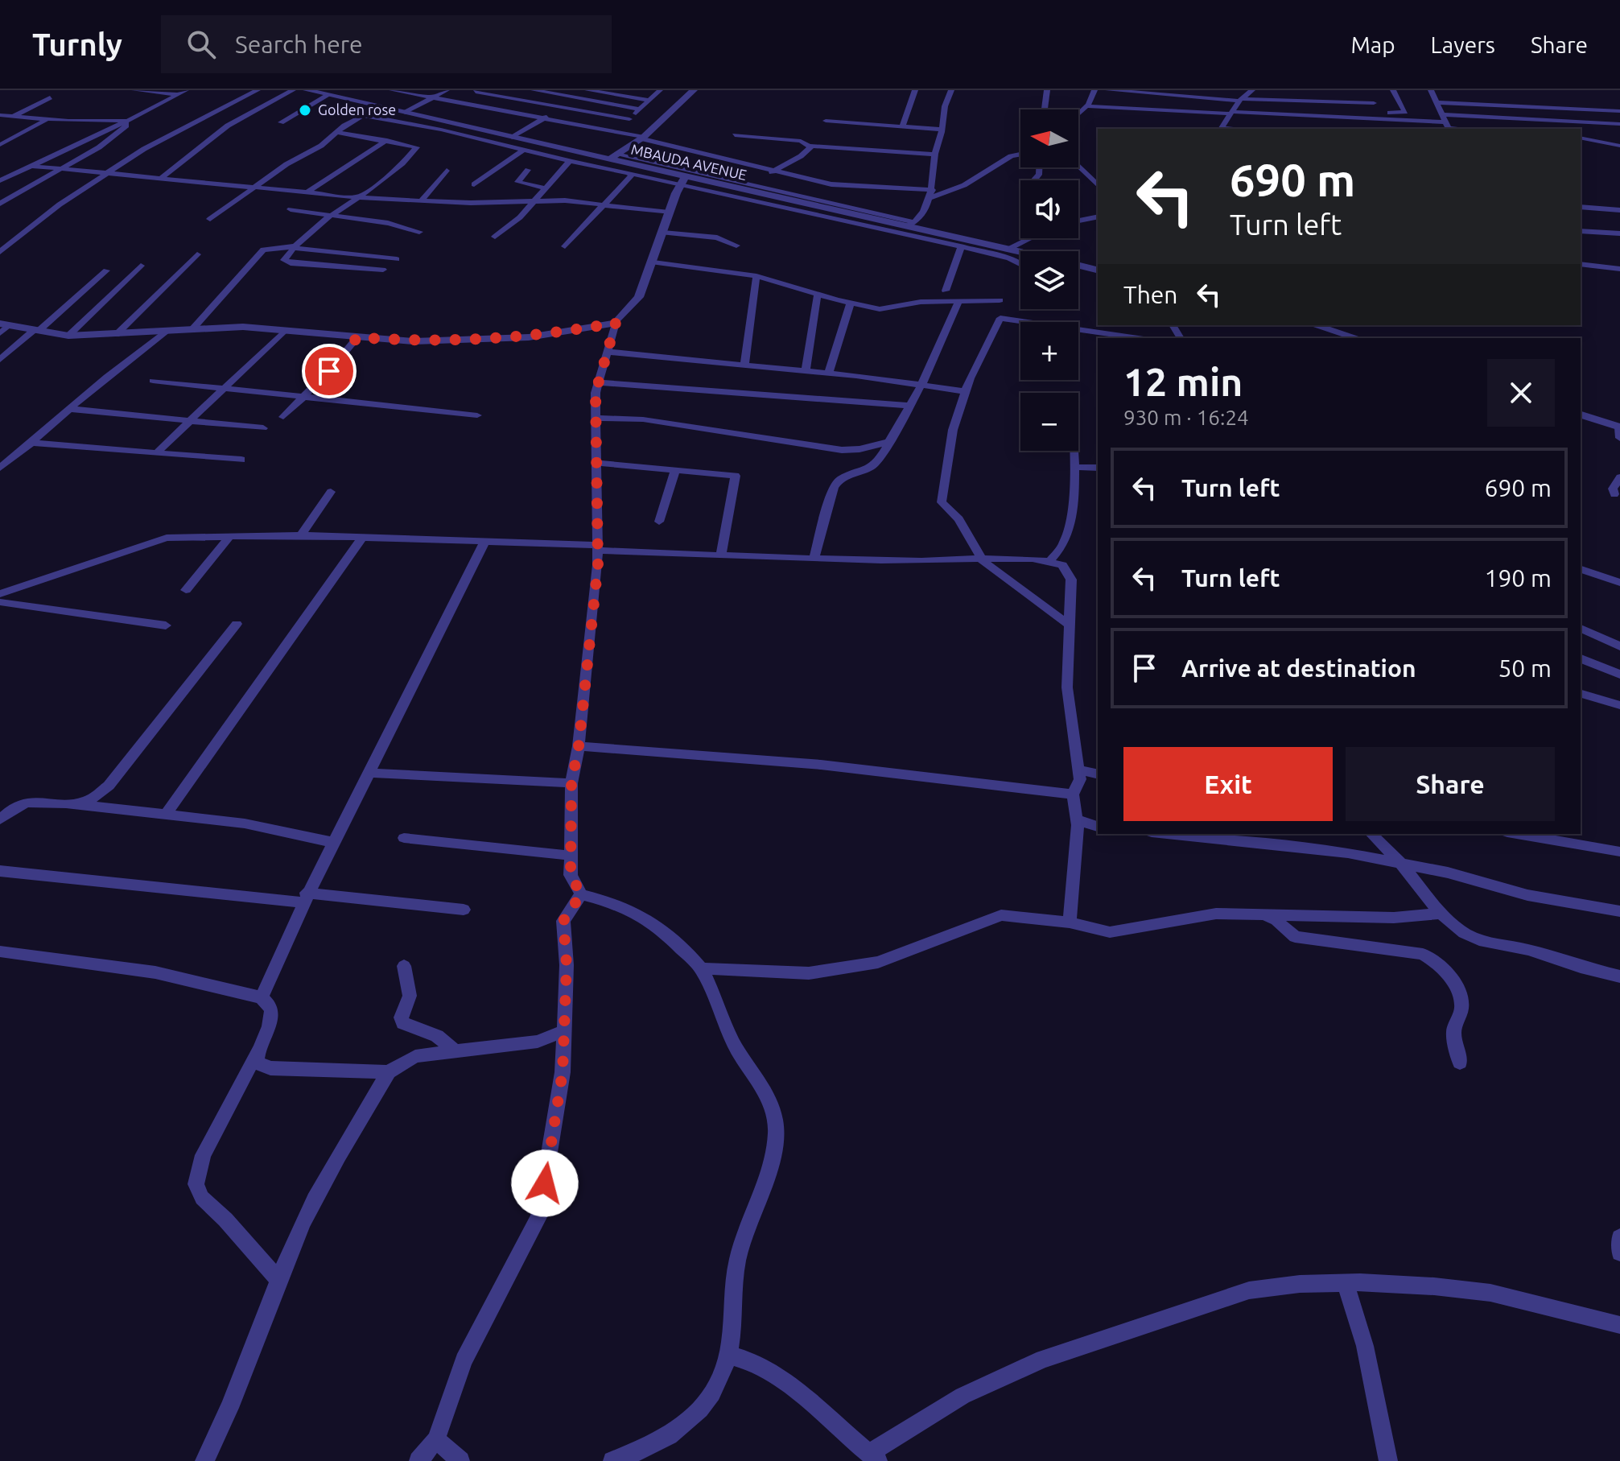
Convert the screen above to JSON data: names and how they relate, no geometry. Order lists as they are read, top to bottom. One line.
{"streets":{"street":["MBAUDA AVENUE"]},"places":["Golden rose"],"north":"left","page":{"header":"Turnly","search":"Search here","nav":["Map","Layers","Share"],"map_buttons":["+","−"],"turn":["690 m","Turn left"],"then":"Then","heading":["12 min","930 m · 16:24"],"list":[{"name":"Turn left","value":"690 m"},{"name":"Turn left","value":"190 m"},{"name":"Arrive at destination","value":"50 m"}],"buttons":["Exit","Share"]}}
